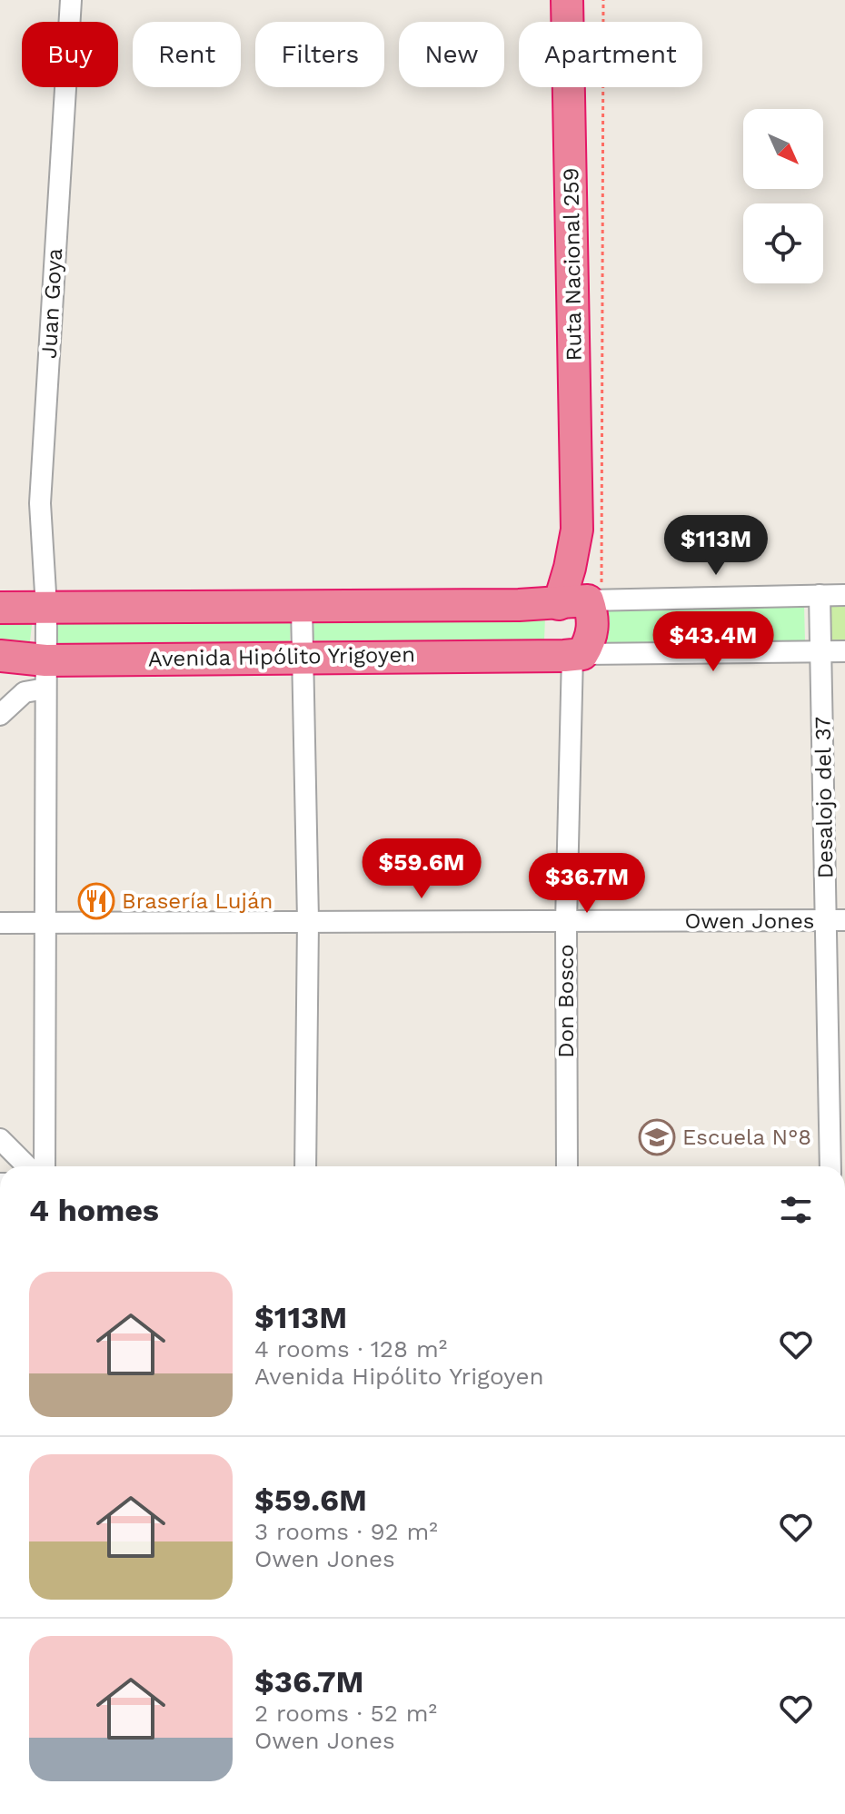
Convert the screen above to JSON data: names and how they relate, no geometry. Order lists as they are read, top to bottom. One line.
{"streets":{"highway":["Ruta Nacional 259","Avenida Hipólito Yrigoyen"],"street":["Juan Goya","Desalojo del 37","Owen Jones","Don Bosco"]},"crossings":[["Juan Goya","Avenida Hipólito Yrigoyen"],["Juan Goya","Owen Jones"],["Avenida Hipólito Yrigoyen","Desalojo del 37"],["Avenida Hipólito Yrigoyen","Don Bosco"],["Desalojo del 37","Owen Jones"],["Owen Jones","Don Bosco"]],"places":{"restaurant":["Brasería Luján"],"school or university":["Escuela N°8"]},"north":"bottom right","page":{"chip":["Buy","Rent","Filters","New","Apartment"],"price":["$113M","$43.4M","$59.6M","$36.7M"],"heading":"4 homes","list":[{"name":"$113M","note":"4 rooms · 128 m² · Avenida Hipólito Yrigoyen"},{"name":"$59.6M","note":"3 rooms · 92 m² · Owen Jones"},{"name":"$36.7M","note":"2 rooms · 52 m² · Owen Jones"}]}}
